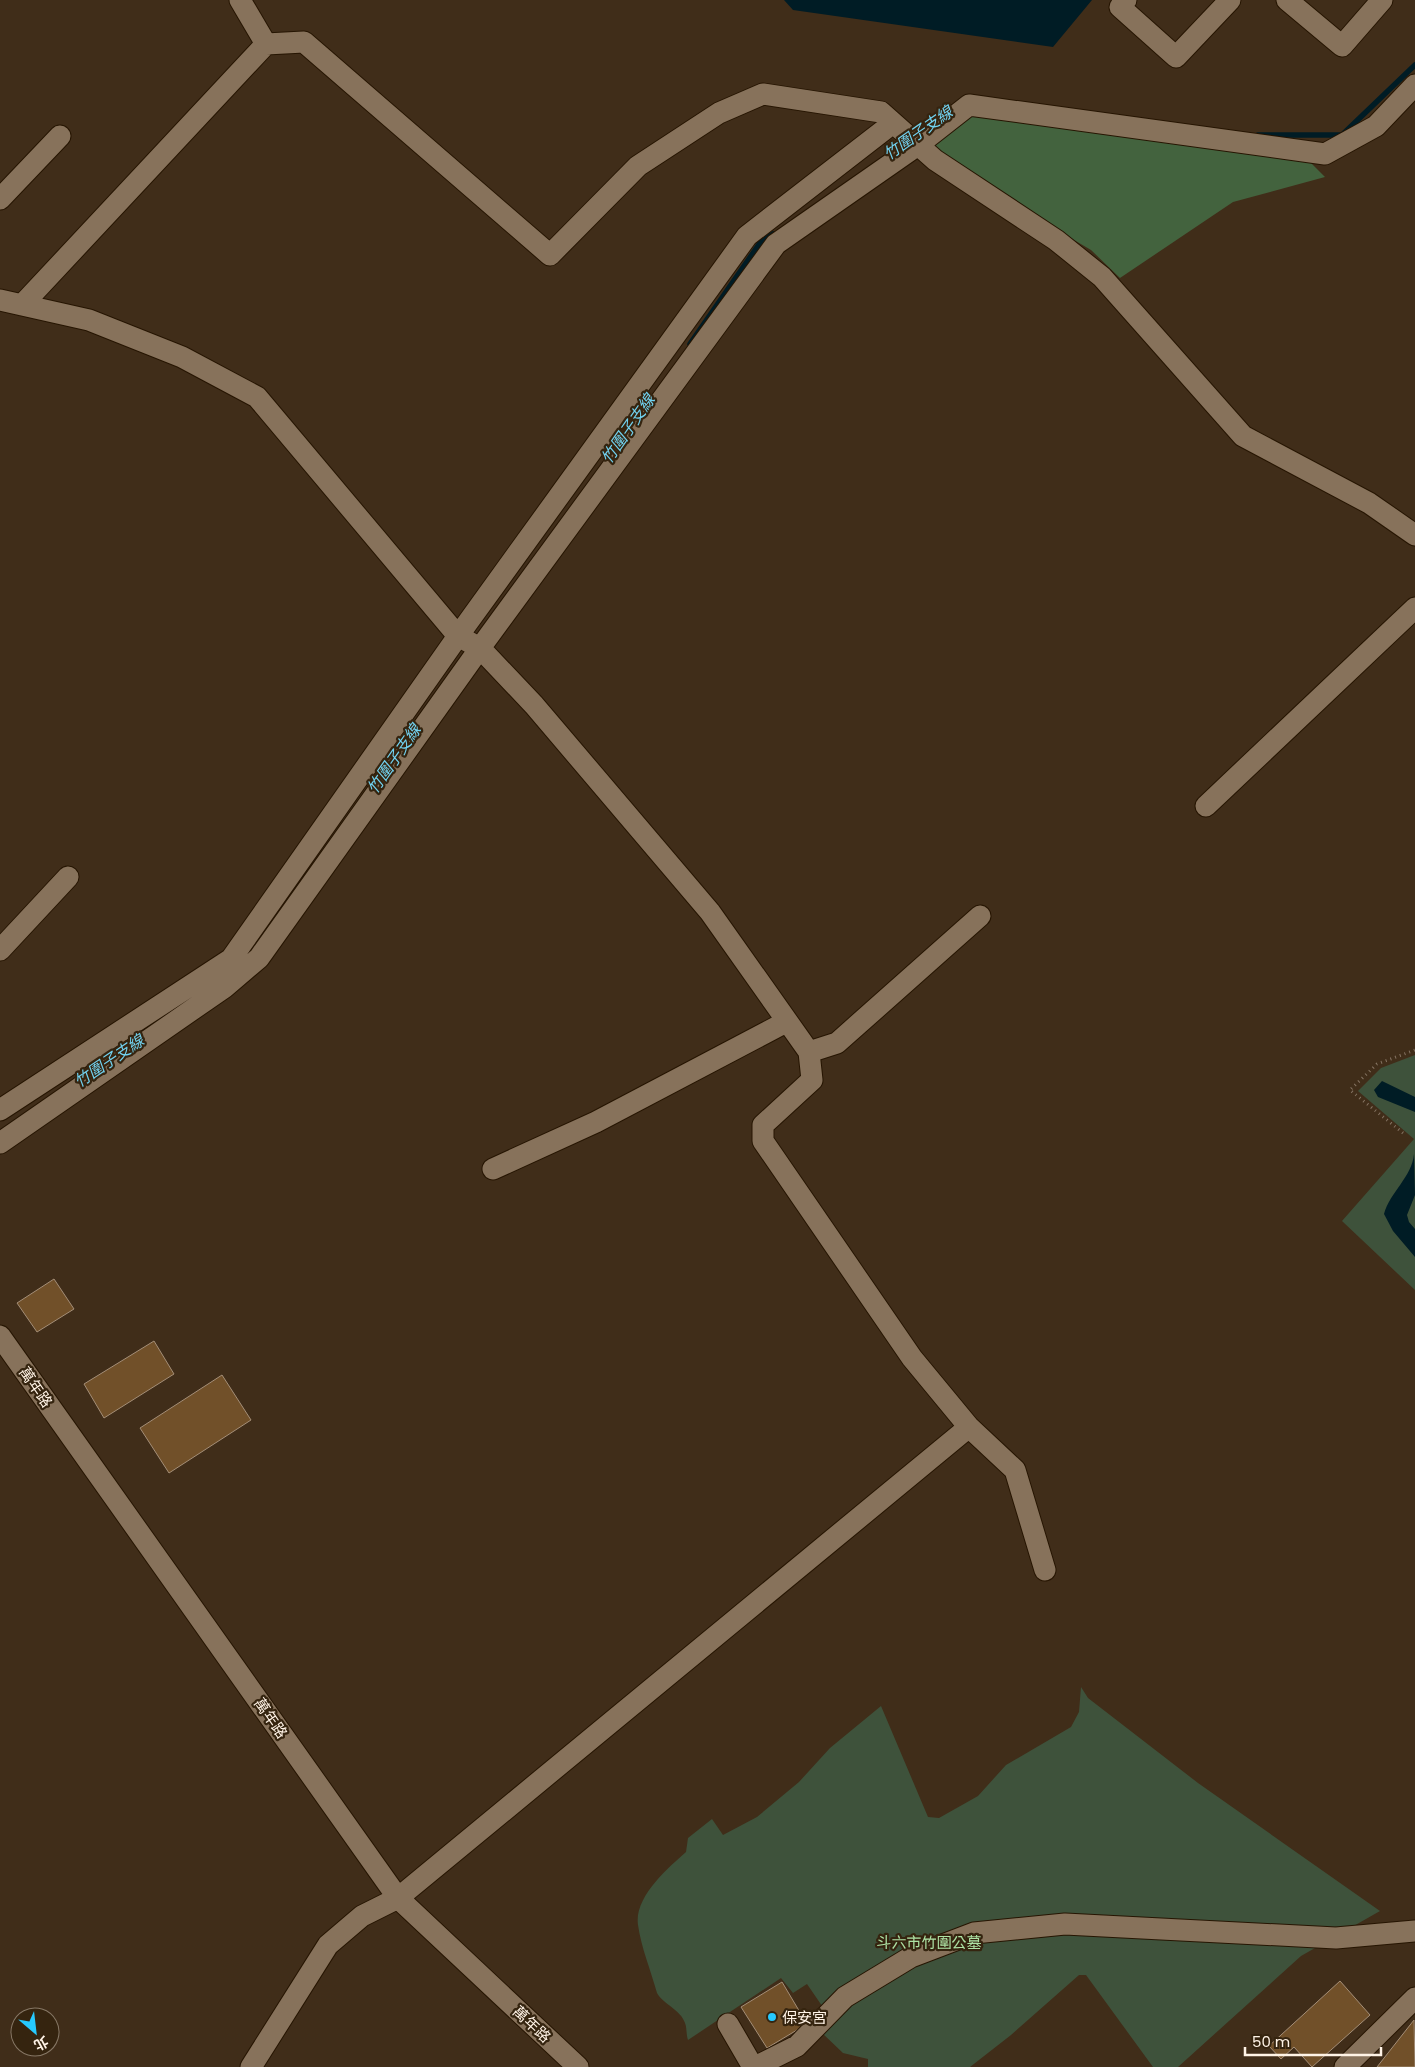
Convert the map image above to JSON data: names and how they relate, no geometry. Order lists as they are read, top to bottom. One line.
{"streets":{"street":["萬年路"]},"water":["竹圍子支線"],"parks":["斗六市竹圍公墓"],"places":["保安宮"],"scale_bar":"50 m","north":"bottom right"}
